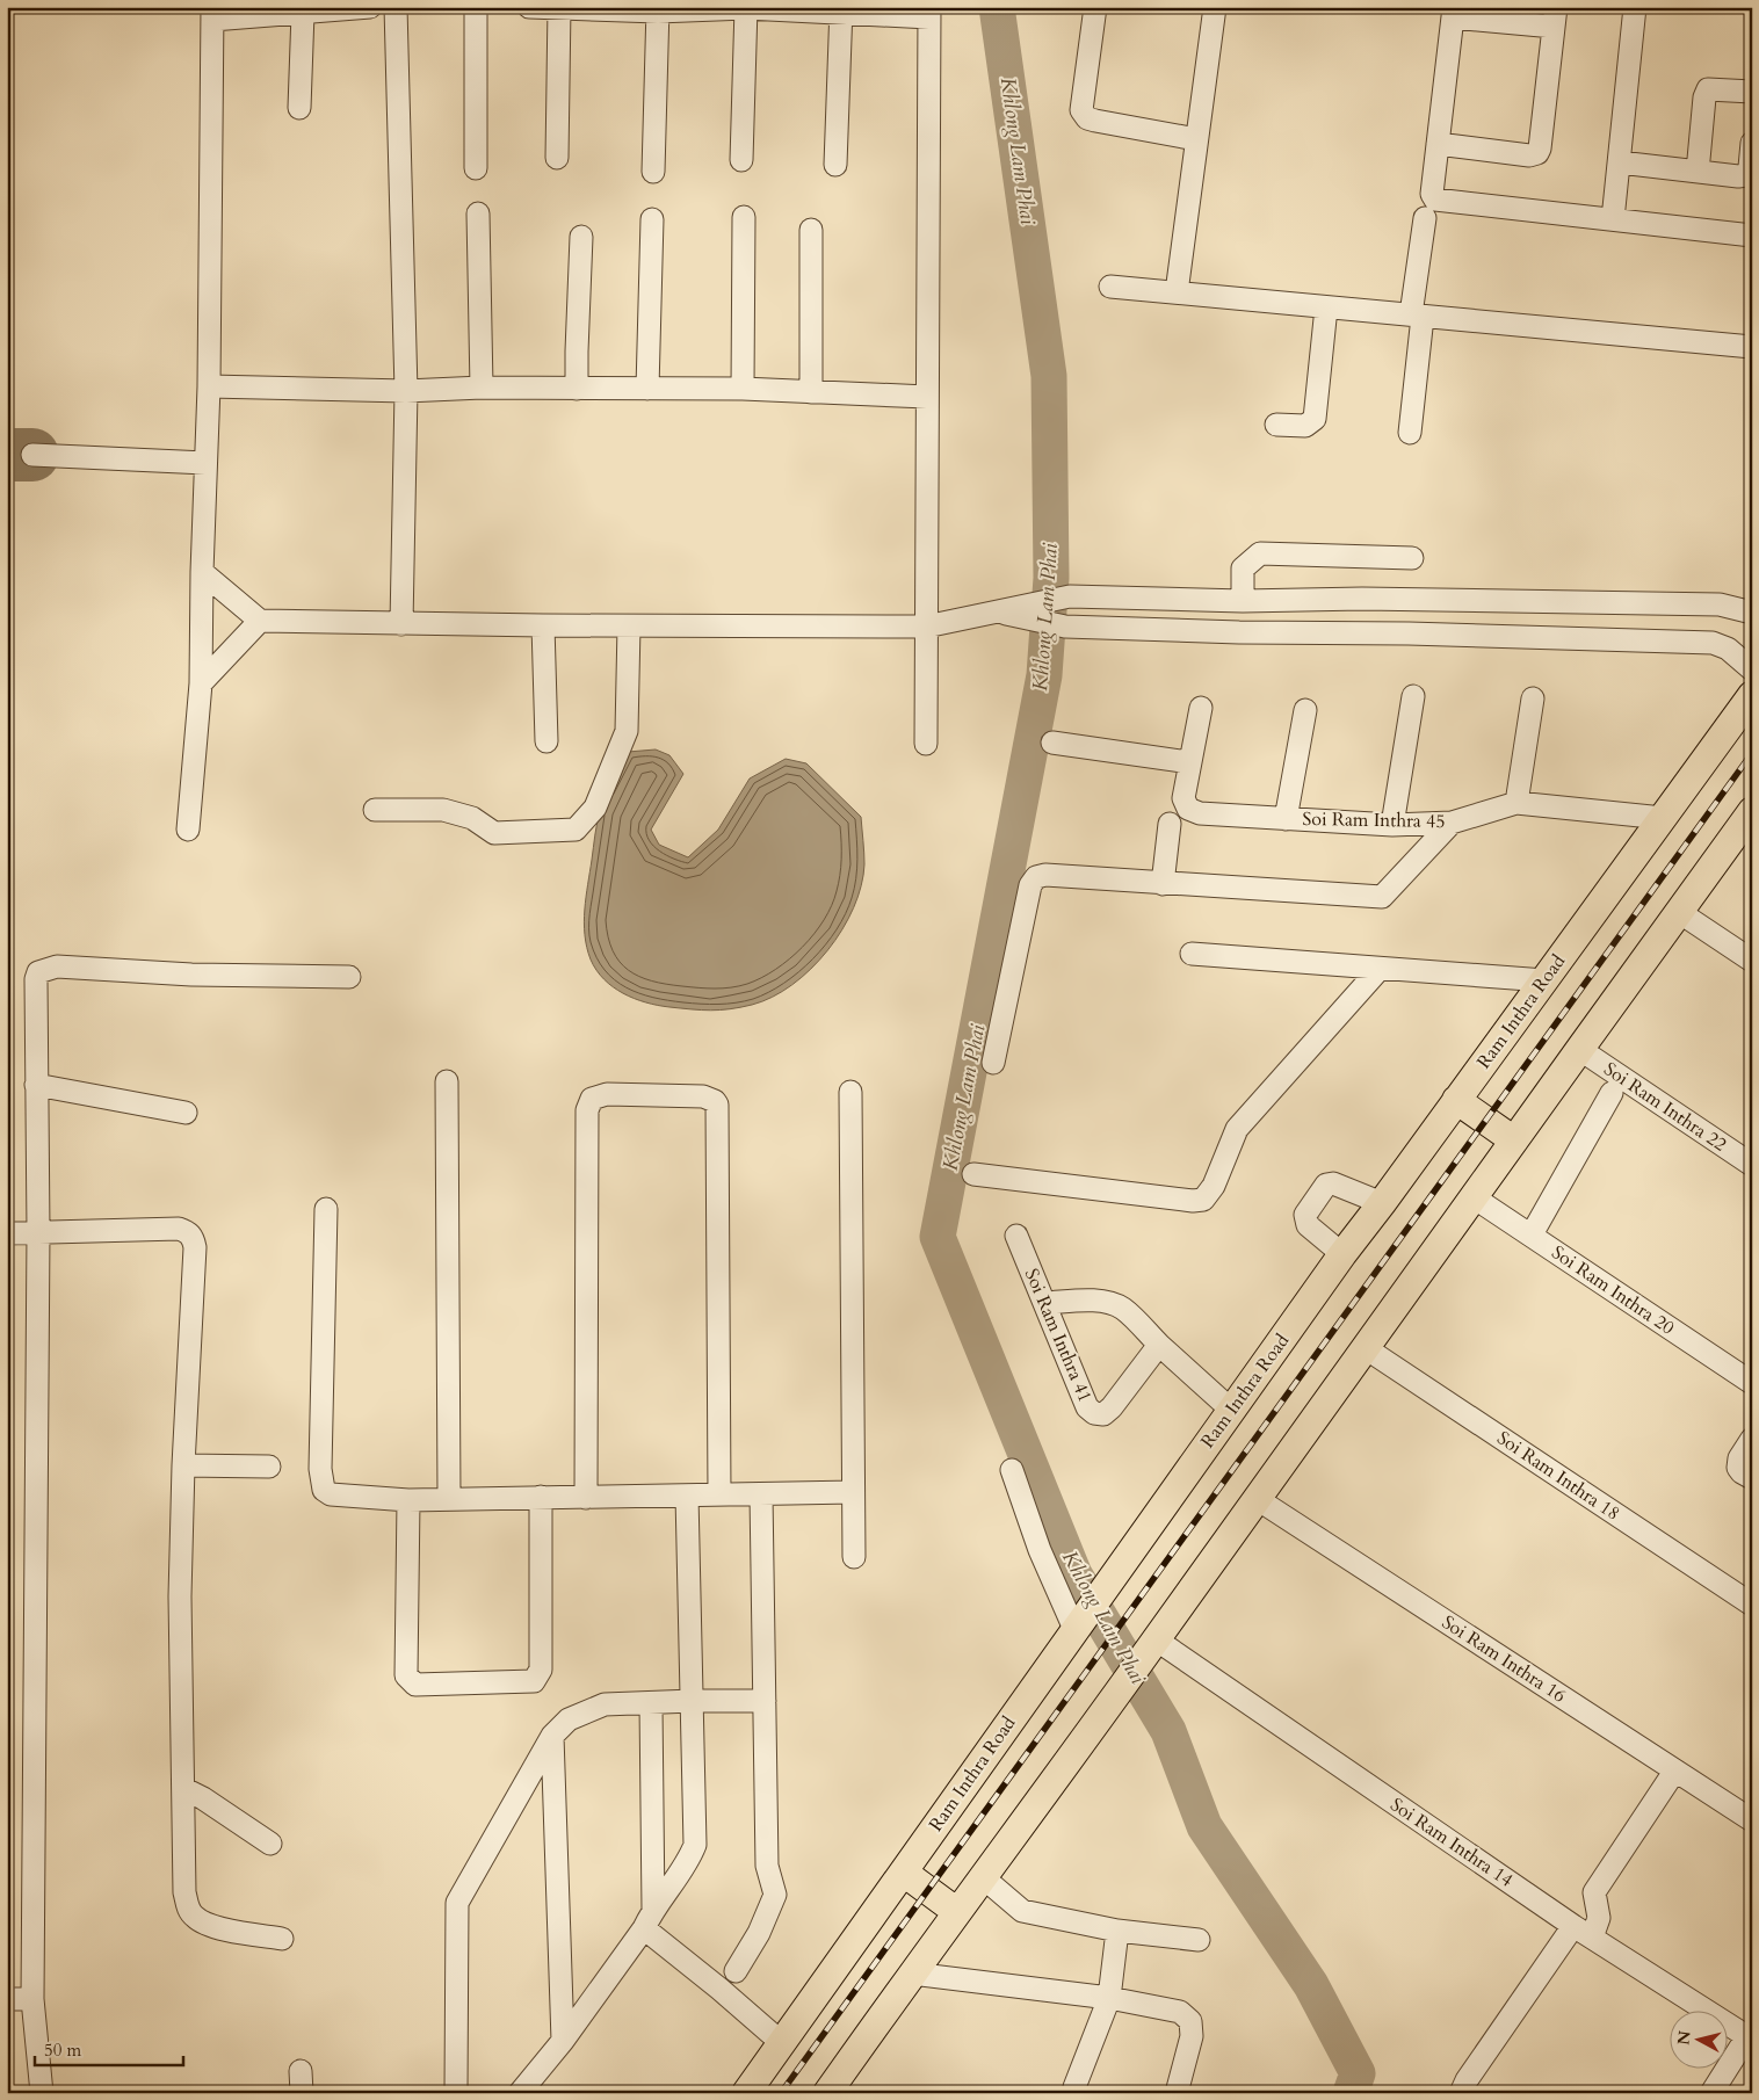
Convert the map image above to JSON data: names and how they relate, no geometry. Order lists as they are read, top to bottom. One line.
{"streets":{"main road":["Ram Inthra Road"],"street":["Soi Ram Inthra 45","Soi Ram Inthra 22","Soi Ram Inthra 20","Soi Ram Inthra 41","Soi Ram Inthra 18","Soi Ram Inthra 16","Soi Ram Inthra 14"]},"crossings":[["Soi Ram Inthra 45","Ram Inthra Road"]],"water":["Khlong Lam Phai"],"scale_bar":"50 m","north":"left"}
